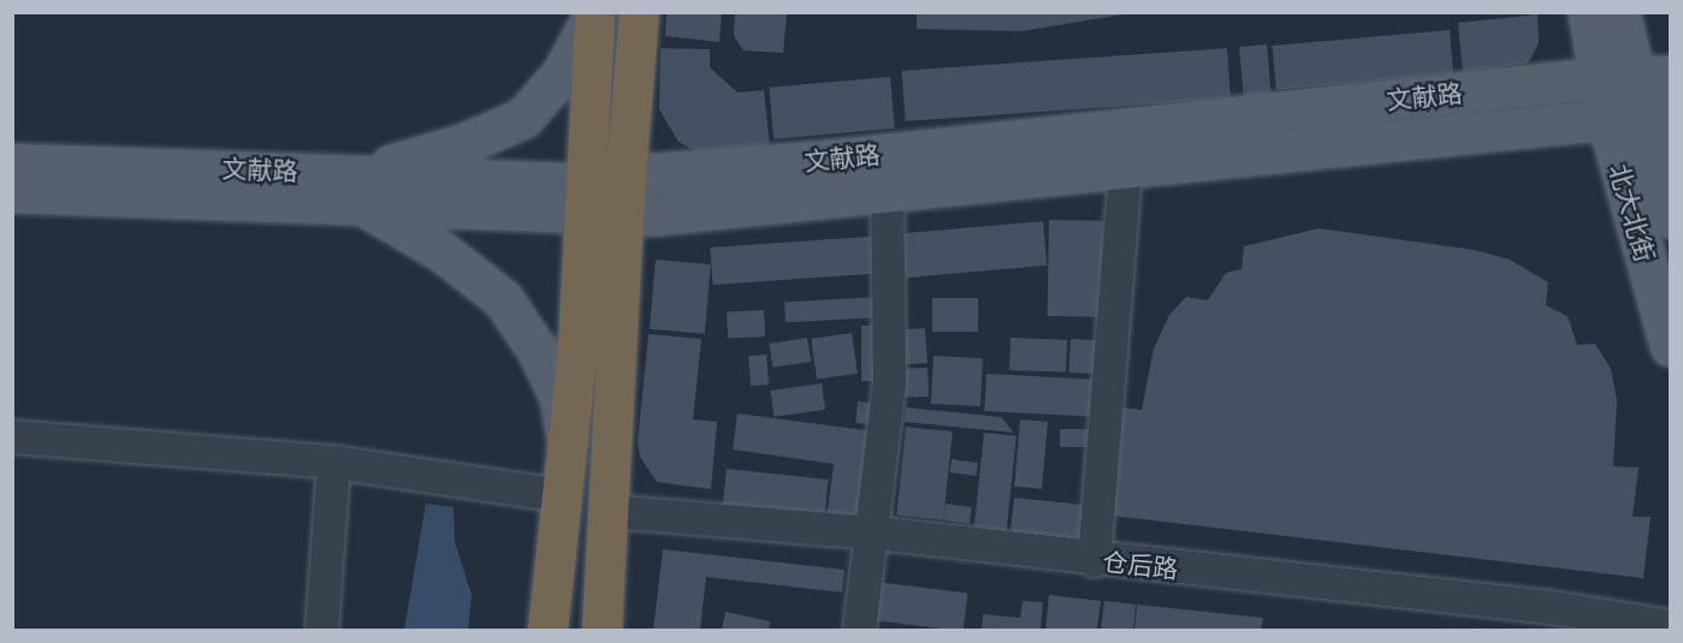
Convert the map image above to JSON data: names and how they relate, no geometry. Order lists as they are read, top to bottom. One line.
{"streets":{"main road":["文献路","北大北街"],"street":["仓后路"]},"crossings":[["文献路","北大北街"]]}
